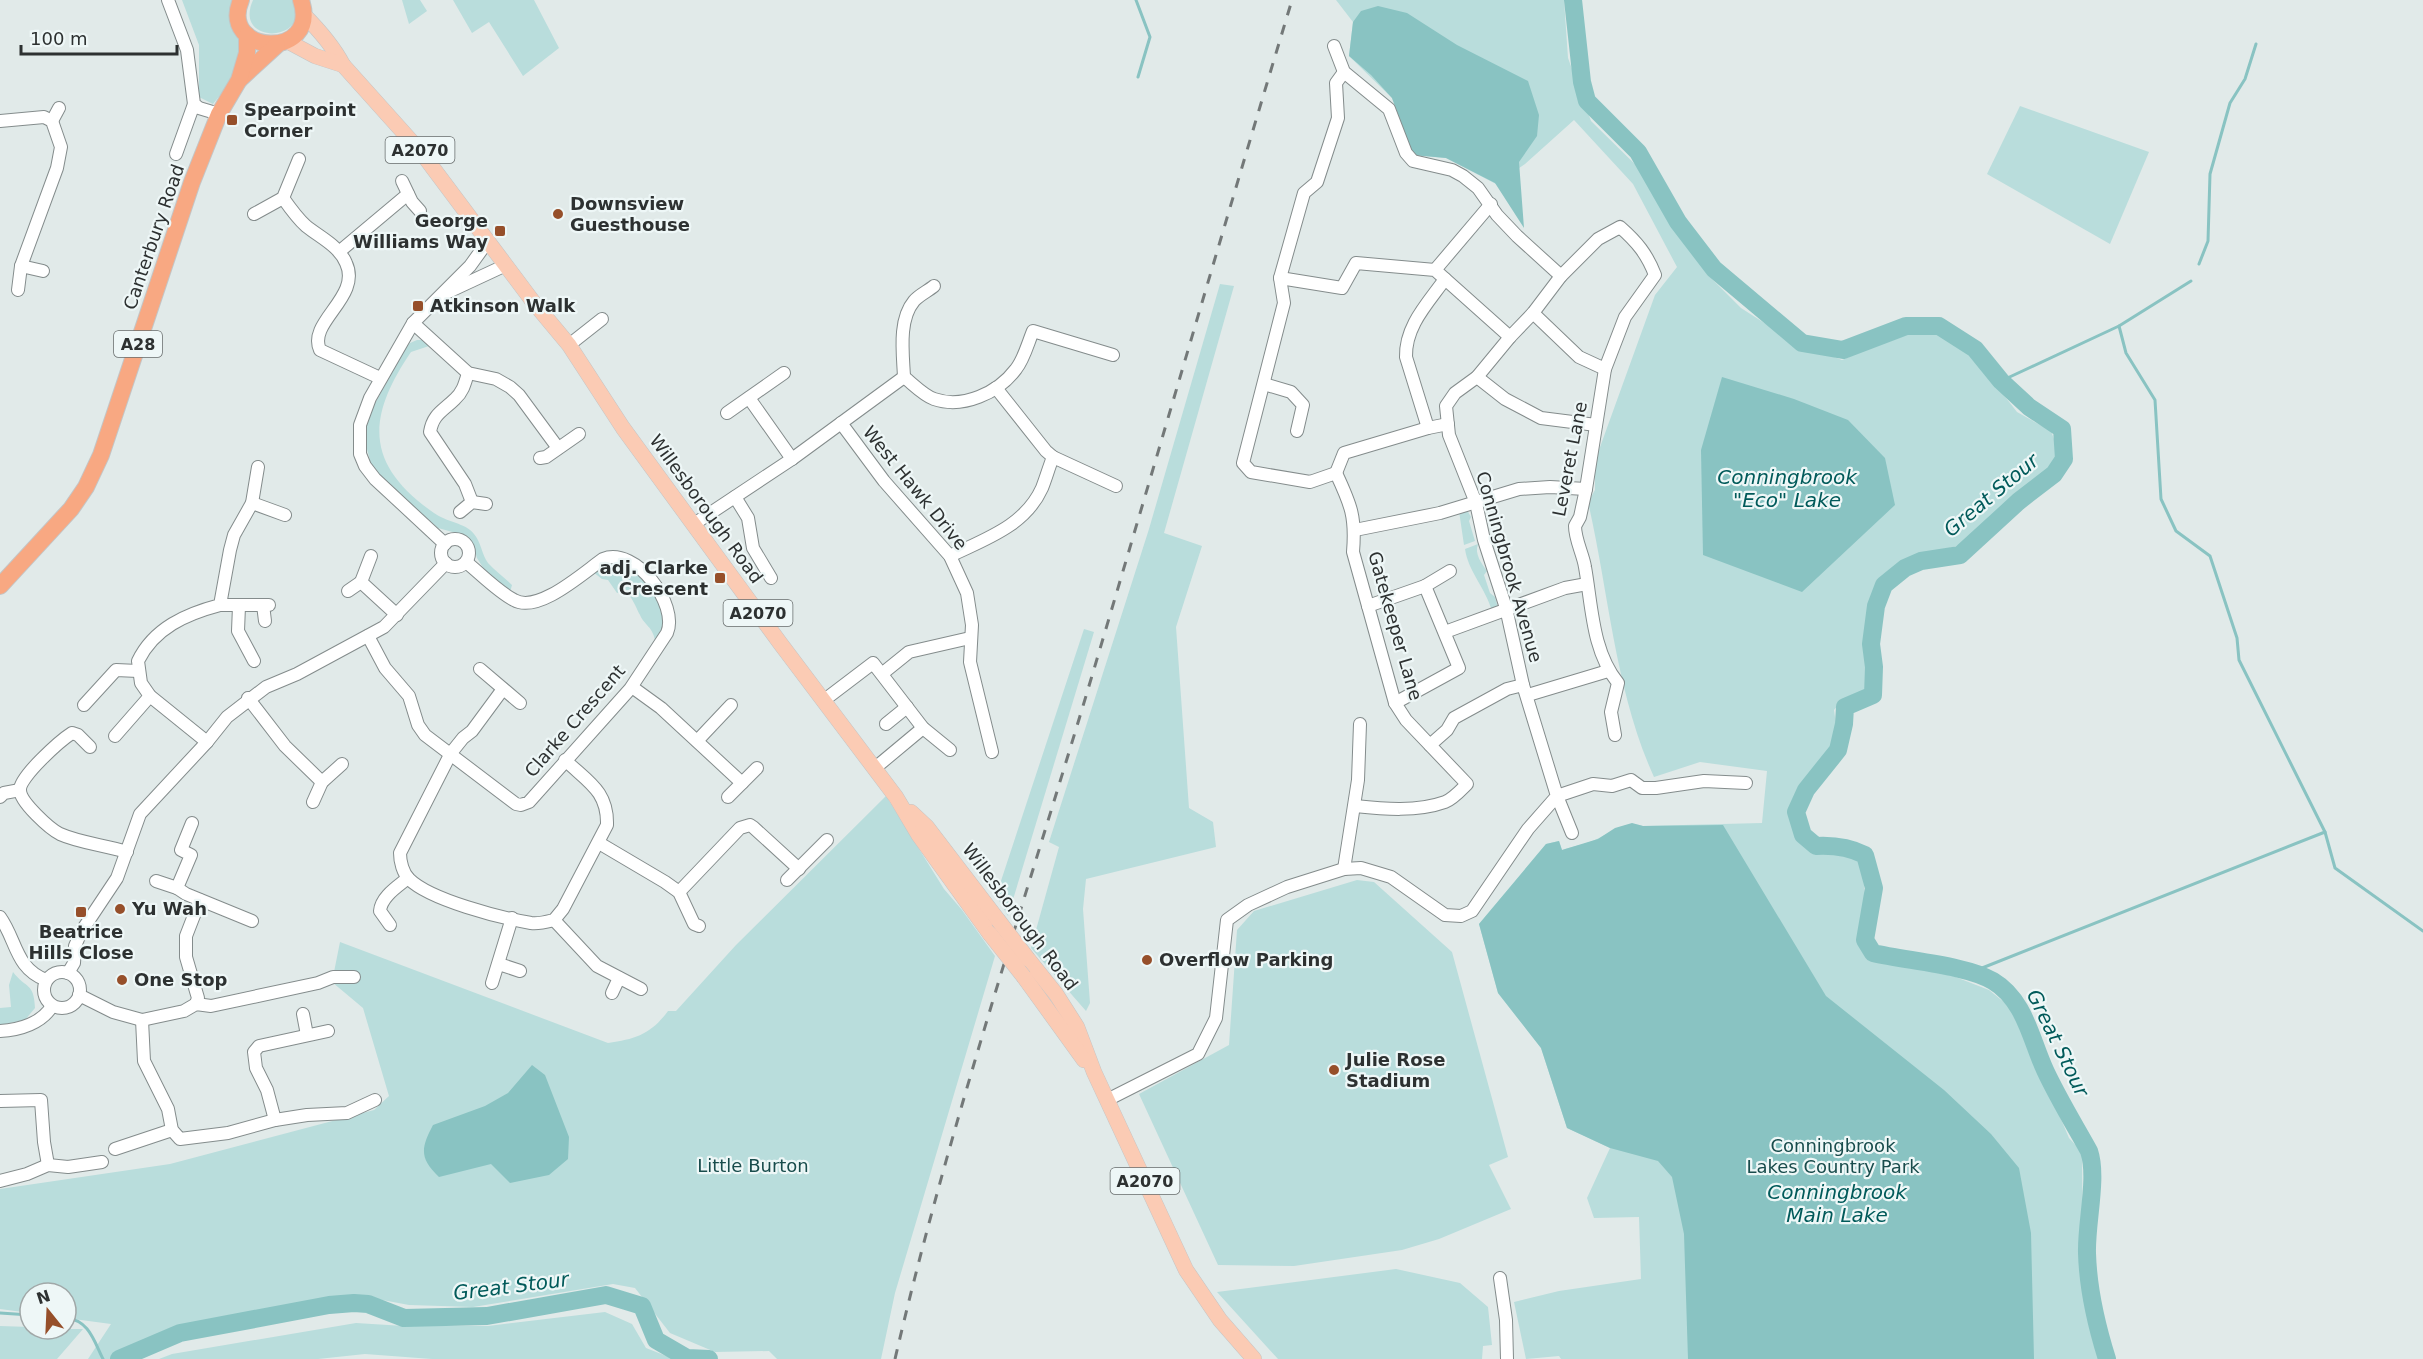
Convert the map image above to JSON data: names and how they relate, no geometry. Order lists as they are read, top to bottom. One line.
{"streets":{"highway":["Canterbury Road","A28"],"main road":["A2070","Willesborough Road"],"street":["Leveret Lane","West Hawk Drive","Conningbrook Avenue","Gatekeeper Lane","Clarke Crescent"]},"crossings":[["A2070","Willesborough Road"],["Leveret Lane","Conningbrook Avenue"]],"water":["Conningbrook \"Eco\" Lake","Great Stour","Conningbrook Main Lake"],"parks":["Conningbrook Lakes Country Park","Little Burton"],"places":{"transit":["Spearpoint Corner","George Williams Way","Atkinson Walk","adj. Clarke Crescent","Beatrice Hills Close"],"other":["Downsview Guesthouse","Yu Wah","Overflow Parking","One Stop","Julie Rose Stadium"]},"scale_bar":"100 m","north":"top"}
